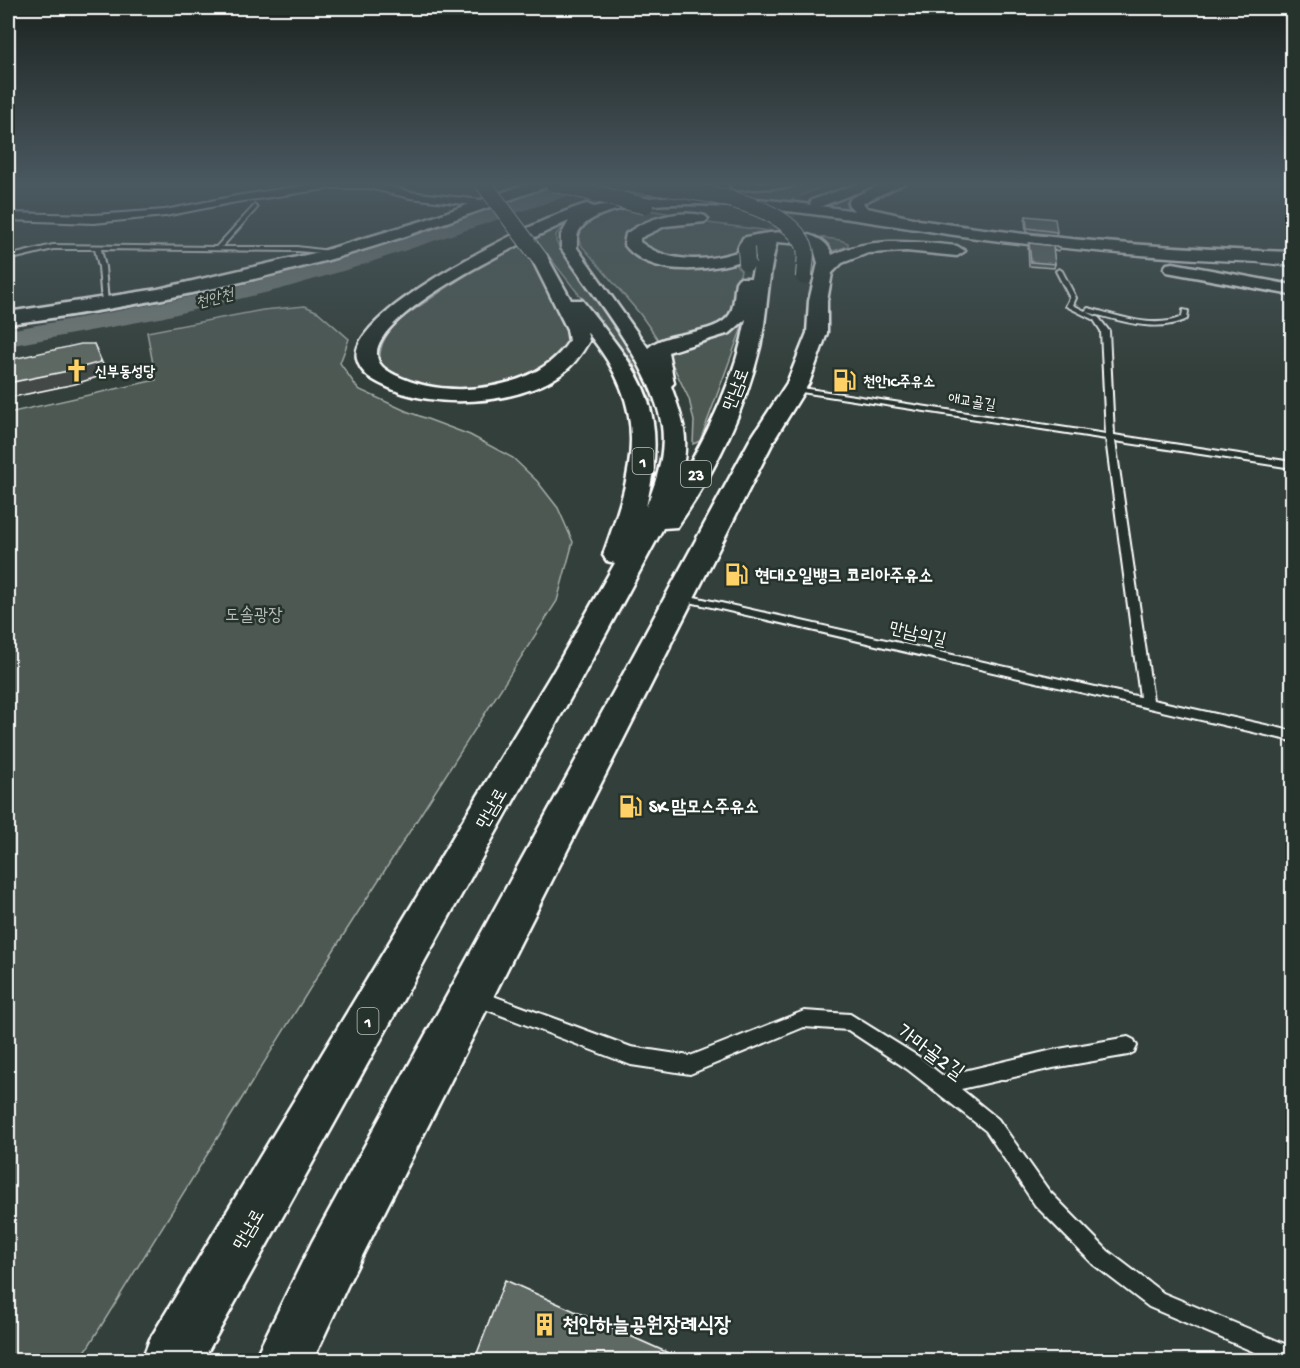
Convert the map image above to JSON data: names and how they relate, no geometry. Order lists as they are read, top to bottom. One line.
{"streets":{"main road":["만남로","1","23"],"lane":["애교골길","만남의길","가마골2길"]},"crossings":[["만남로","1"],["만남로","가마골2길"]],"water":["천안천"],"parks":["도솔광장"],"places":{"church":["신부동성당"],"fuel station":["천안IC주유소","현대오일뱅크 코리아주유소","SK 맘모스주유소"],"building":["천안하늘공원장례식장"]}}
